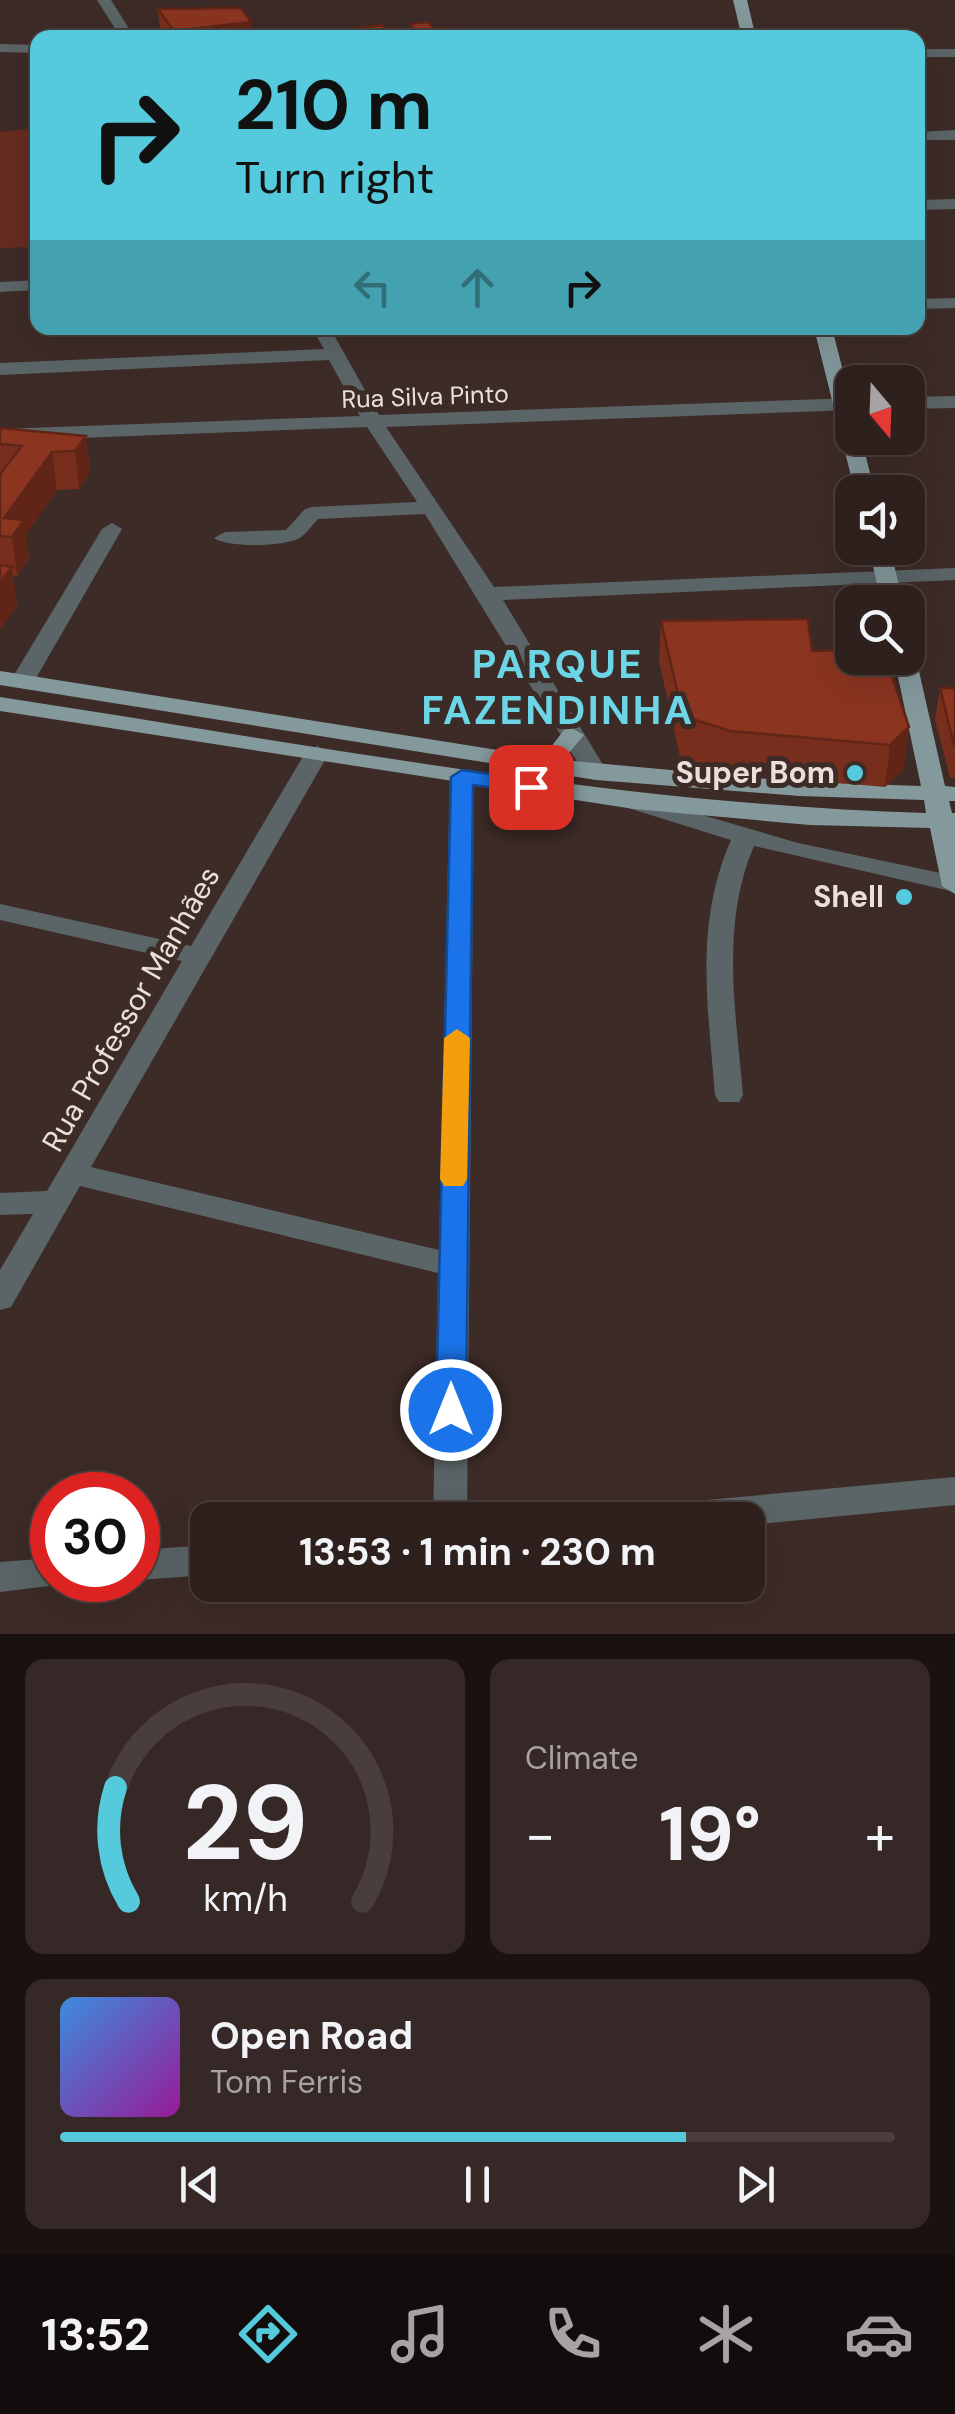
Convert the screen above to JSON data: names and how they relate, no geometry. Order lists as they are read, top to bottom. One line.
{"streets":{"street":["Rua Silva Pinto","Rua Professor Manhães"]},"districts":["PARQUE FAZENDINHA"],"places":["Super Bom","Shell"],"north":"bottom","page":{"turn":["210 m","Turn right"],"limit":"30","trip":"13:53 · 1 min · 230 m","tile":"Climate","heat":["−","19°","+"],"song":["Open Road","Tom Ferris"],"tabs":"13:52","gauge":["29","km/h"]}}
